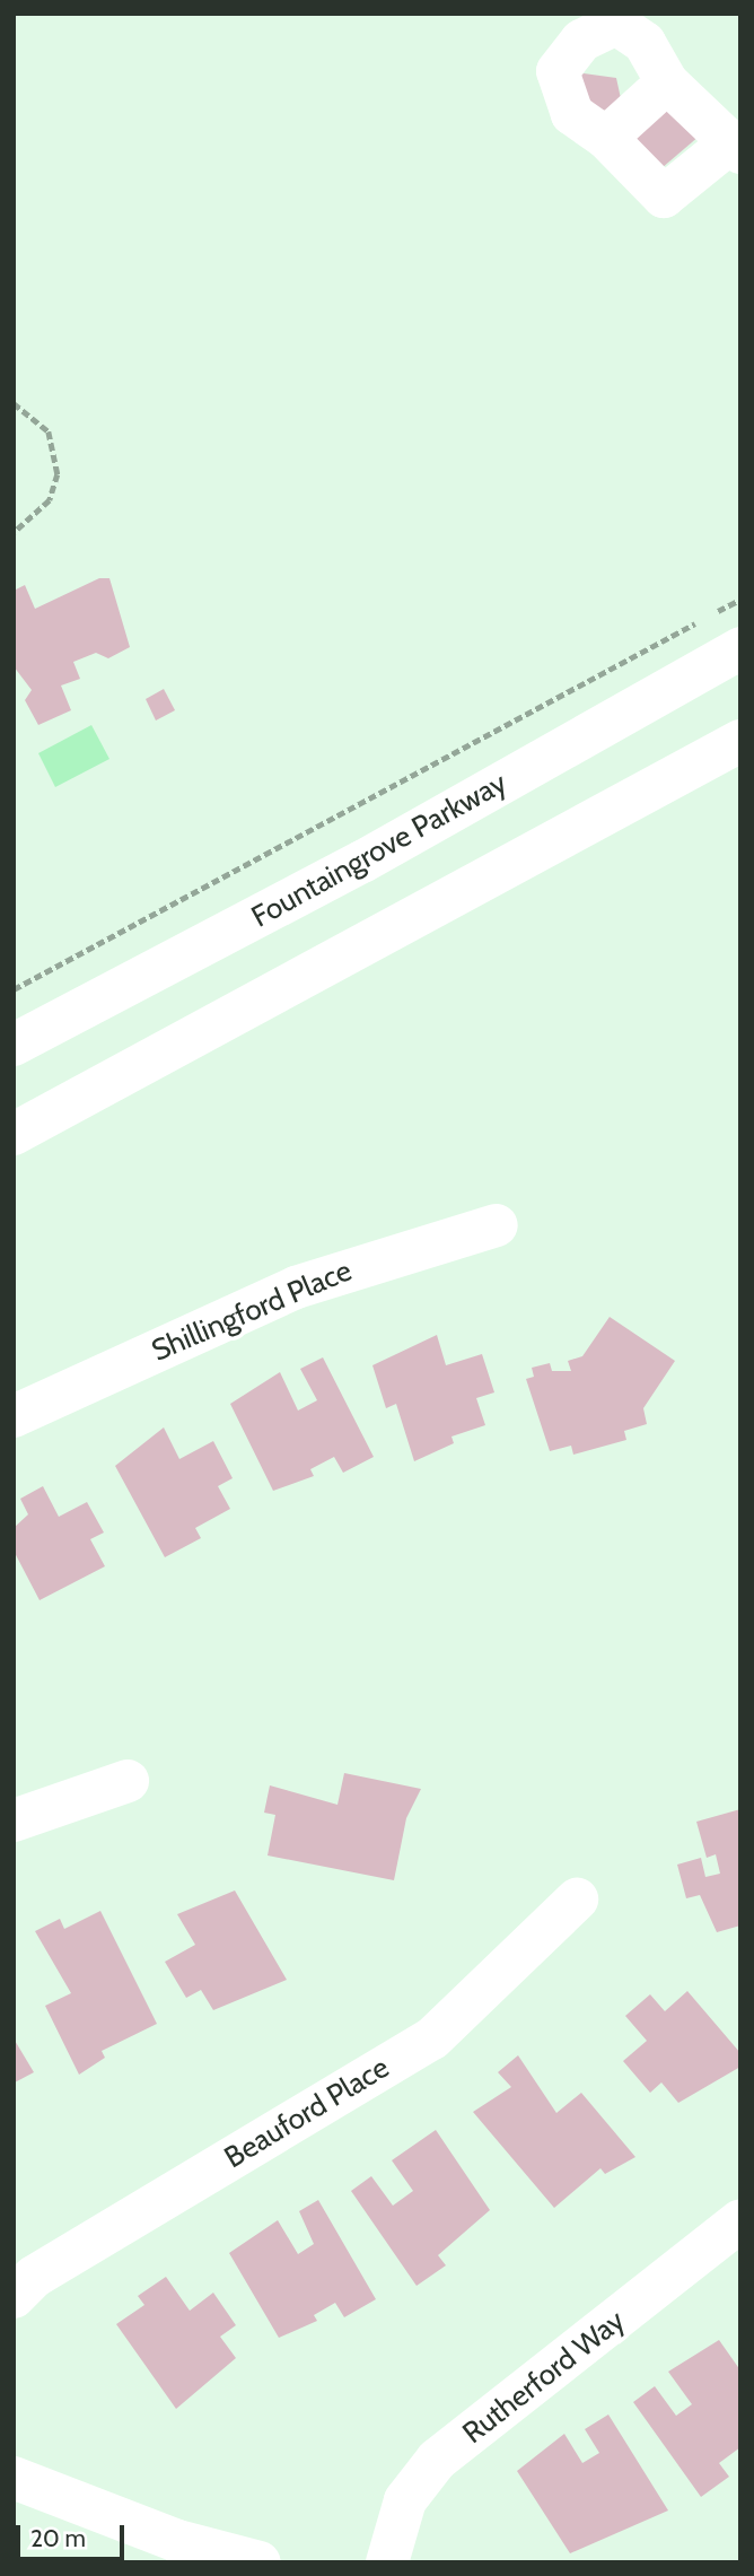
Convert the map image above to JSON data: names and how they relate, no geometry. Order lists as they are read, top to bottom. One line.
{"streets":{"street":["Fountaingrove Parkway","Shillingford Place","Beauford Place","Rutherford Way"]},"scale_bar":"20 m"}
